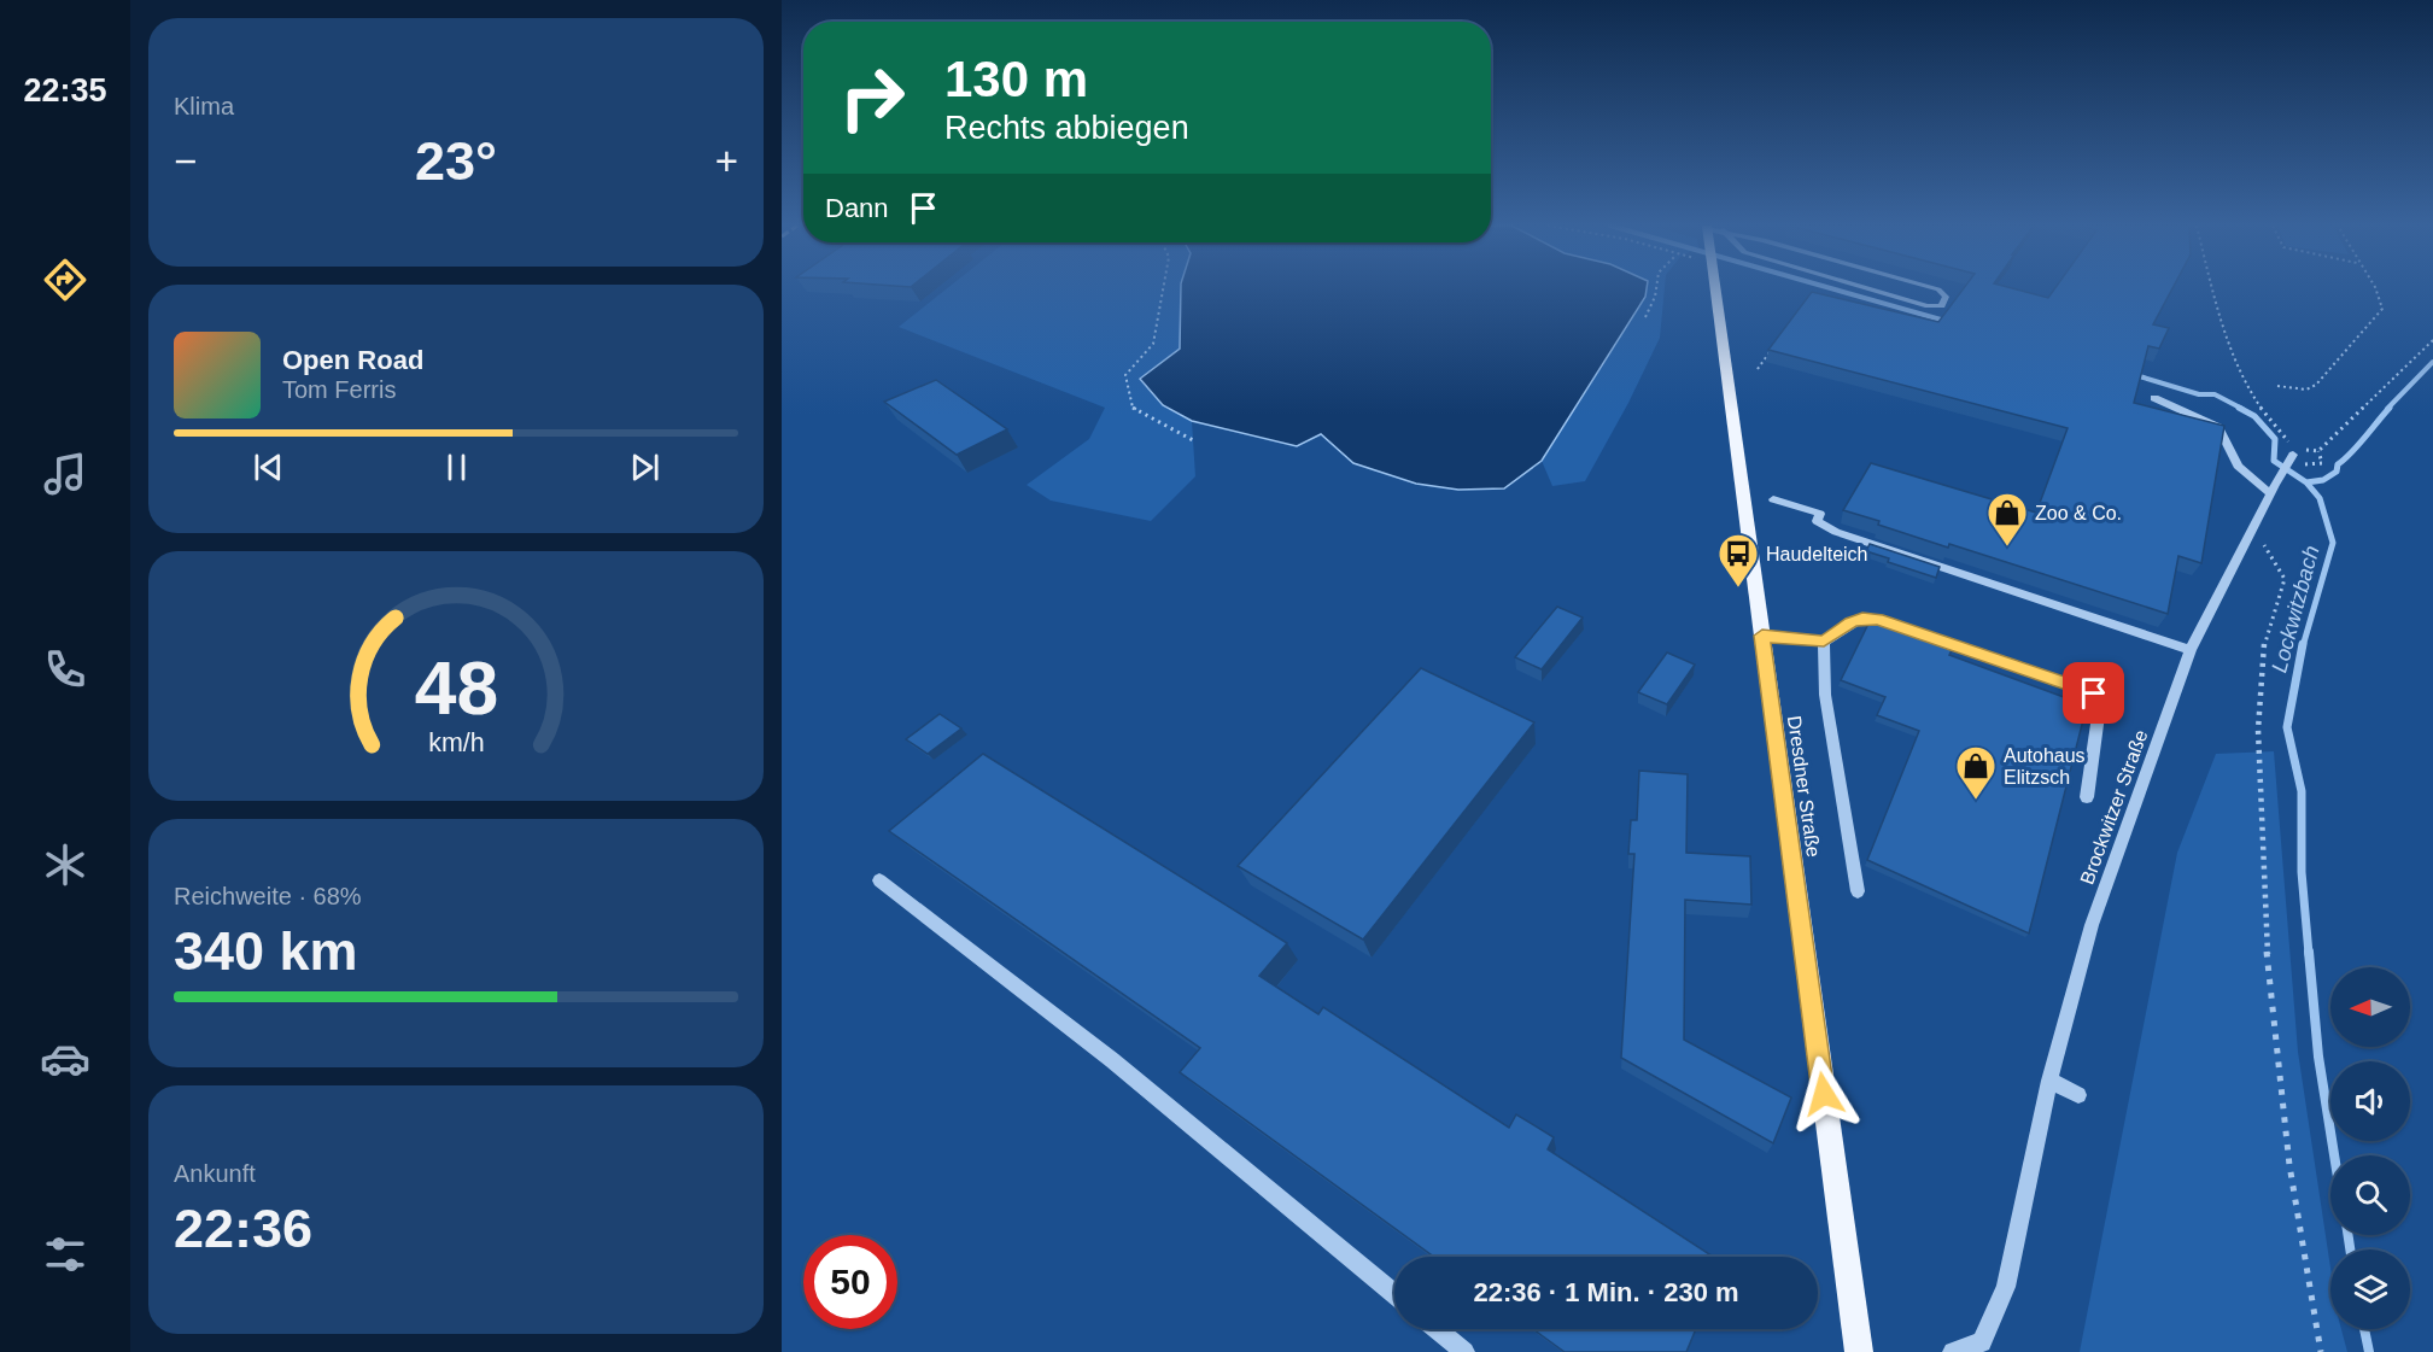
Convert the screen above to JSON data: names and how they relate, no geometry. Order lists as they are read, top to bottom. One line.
{"streets":{"main road":["Dresdner Straße"],"lane":["Brockwitzer Straße"]},"water":["Lockwitzbach"],"places":{"shop":["Zoo & Co.","Autohaus Elitzsch"],"bus stop":["Haudelteich"]},"north":"left","page":{"tabs":"22:35","tile":["Klima",["Reichweite · 68%","340 km"],["Ankunft","22:36"]],"turn":["130 m","Rechts abbiegen"],"heat":["−","23°","+"],"then":"Dann","song":["Open Road","Tom Ferris"],"limit":"50","trip":"22:36 · 1 Min. · 230 m","gauge":["48","km/h"]}}
